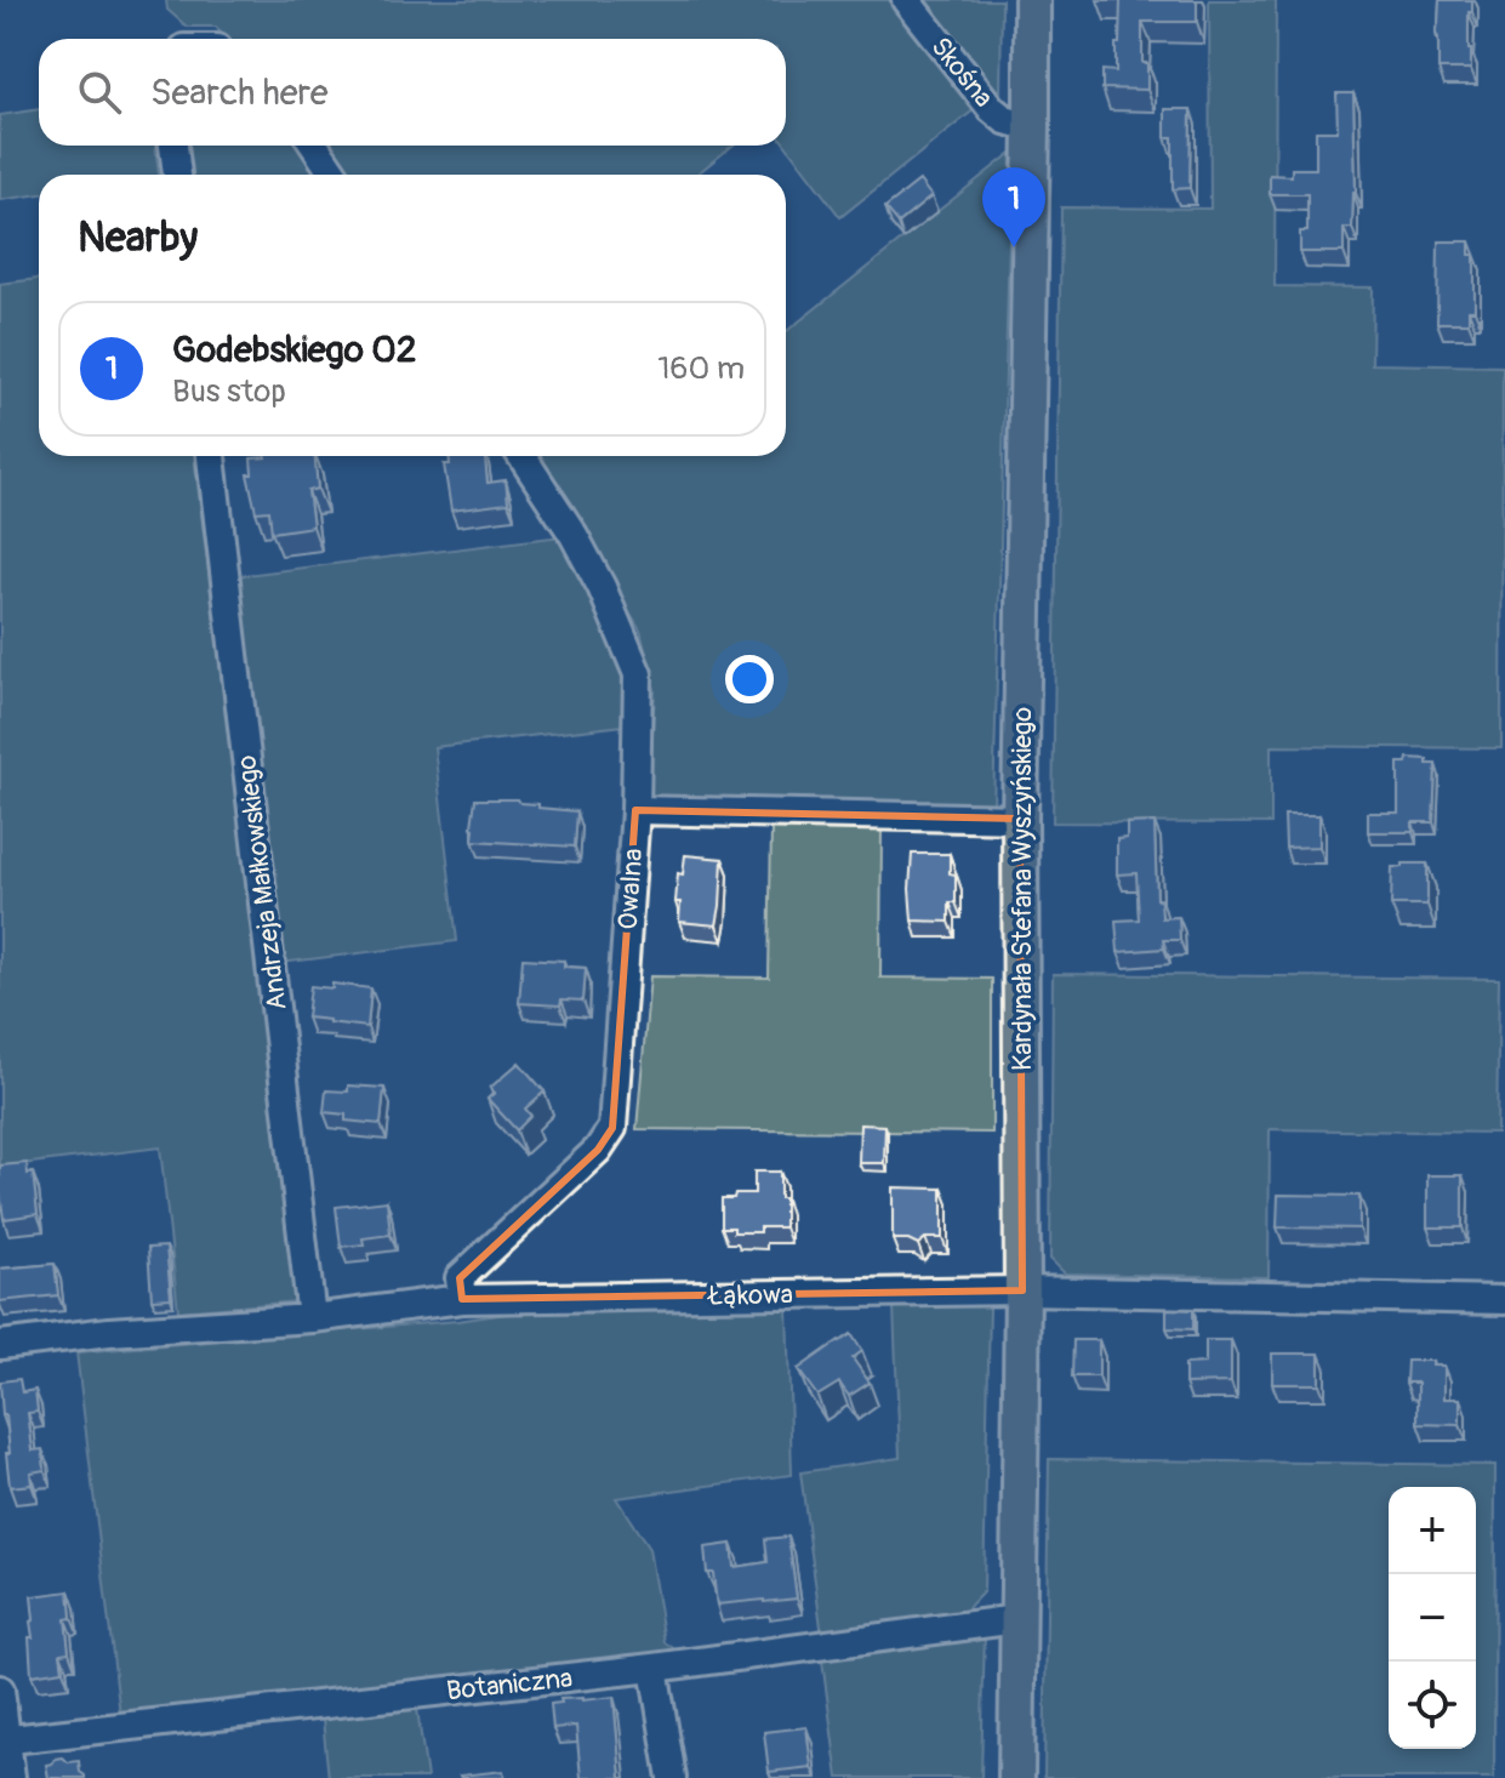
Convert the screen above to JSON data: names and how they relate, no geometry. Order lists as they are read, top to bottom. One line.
{"streets":{"main road":["Kardynała Stefana Wyszyńskiego"],"street":["Skośna","Andrzeja Małkowskiego","Owalna","Łąkowa","Botaniczna"]},"crossings":[["Skośna","Kardynała Stefana Wyszyńskiego"],["Andrzeja Małkowskiego","Łąkowa"],["Owalna","Łąkowa"],["Kardynała Stefana Wyszyńskiego","Łąkowa"],["Kardynała Stefana Wyszyńskiego","Botaniczna"]],"page":{"search":"Search here","pins":"1","heading":"Nearby","list":[{"mark":"1","name":"Godebskiego 02","note":"Bus stop","value":"160 m"}],"map_buttons":["+","−"]}}
